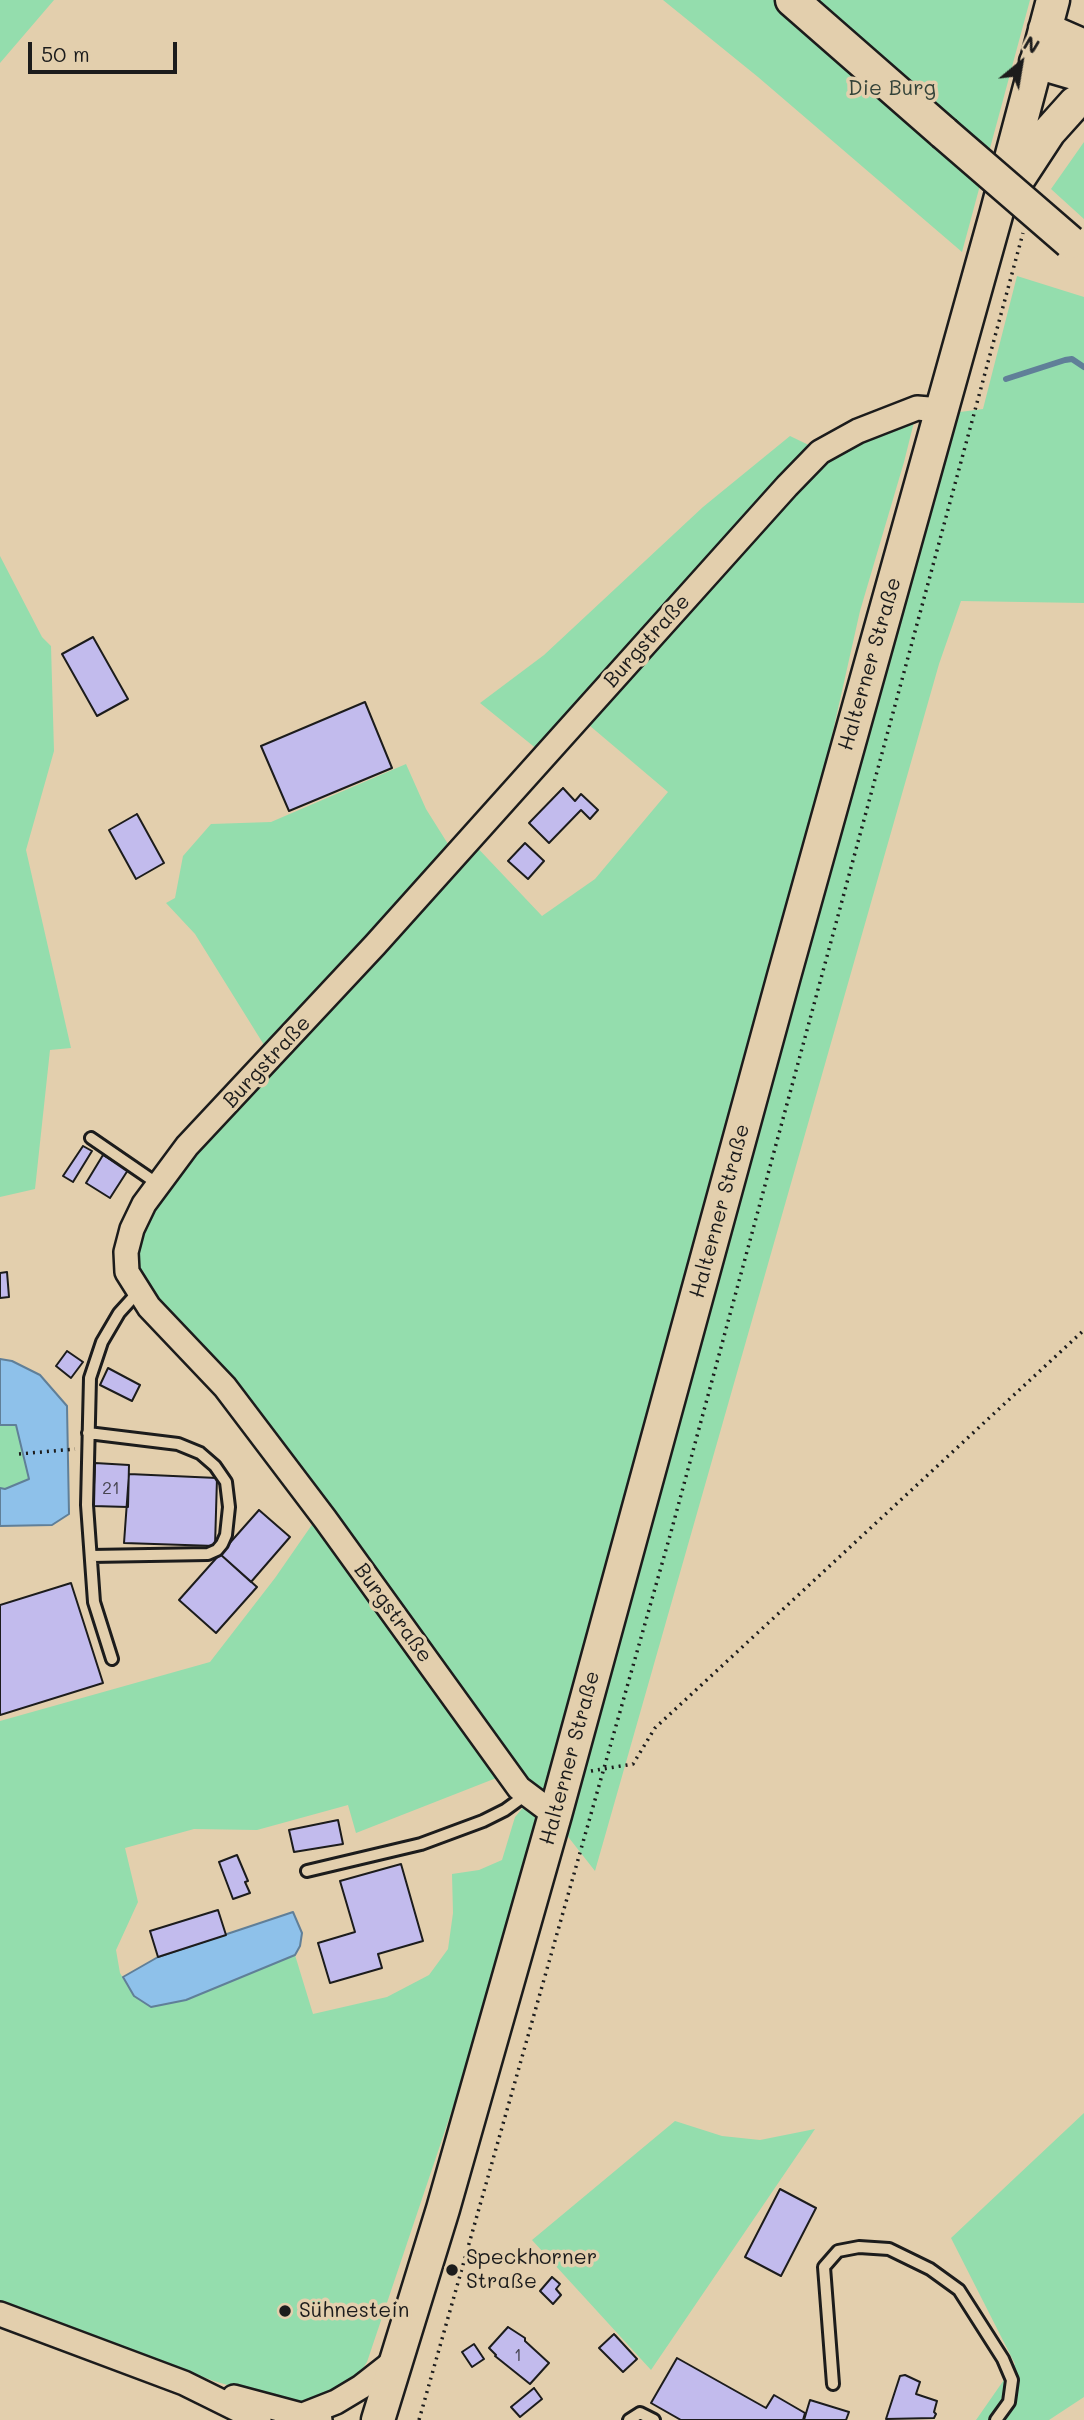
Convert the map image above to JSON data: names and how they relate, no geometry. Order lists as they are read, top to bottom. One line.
{"streets":{"main road":["Halterner Straße"],"street":["Burgstraße"]},"crossings":[["Burgstraße","Halterner Straße"]],"parks":["Die Burg"],"places":["Speckhorner Straße","Sühnestein"],"house_numbers":["21","1"],"scale_bar":"50 m","north":"top right"}
